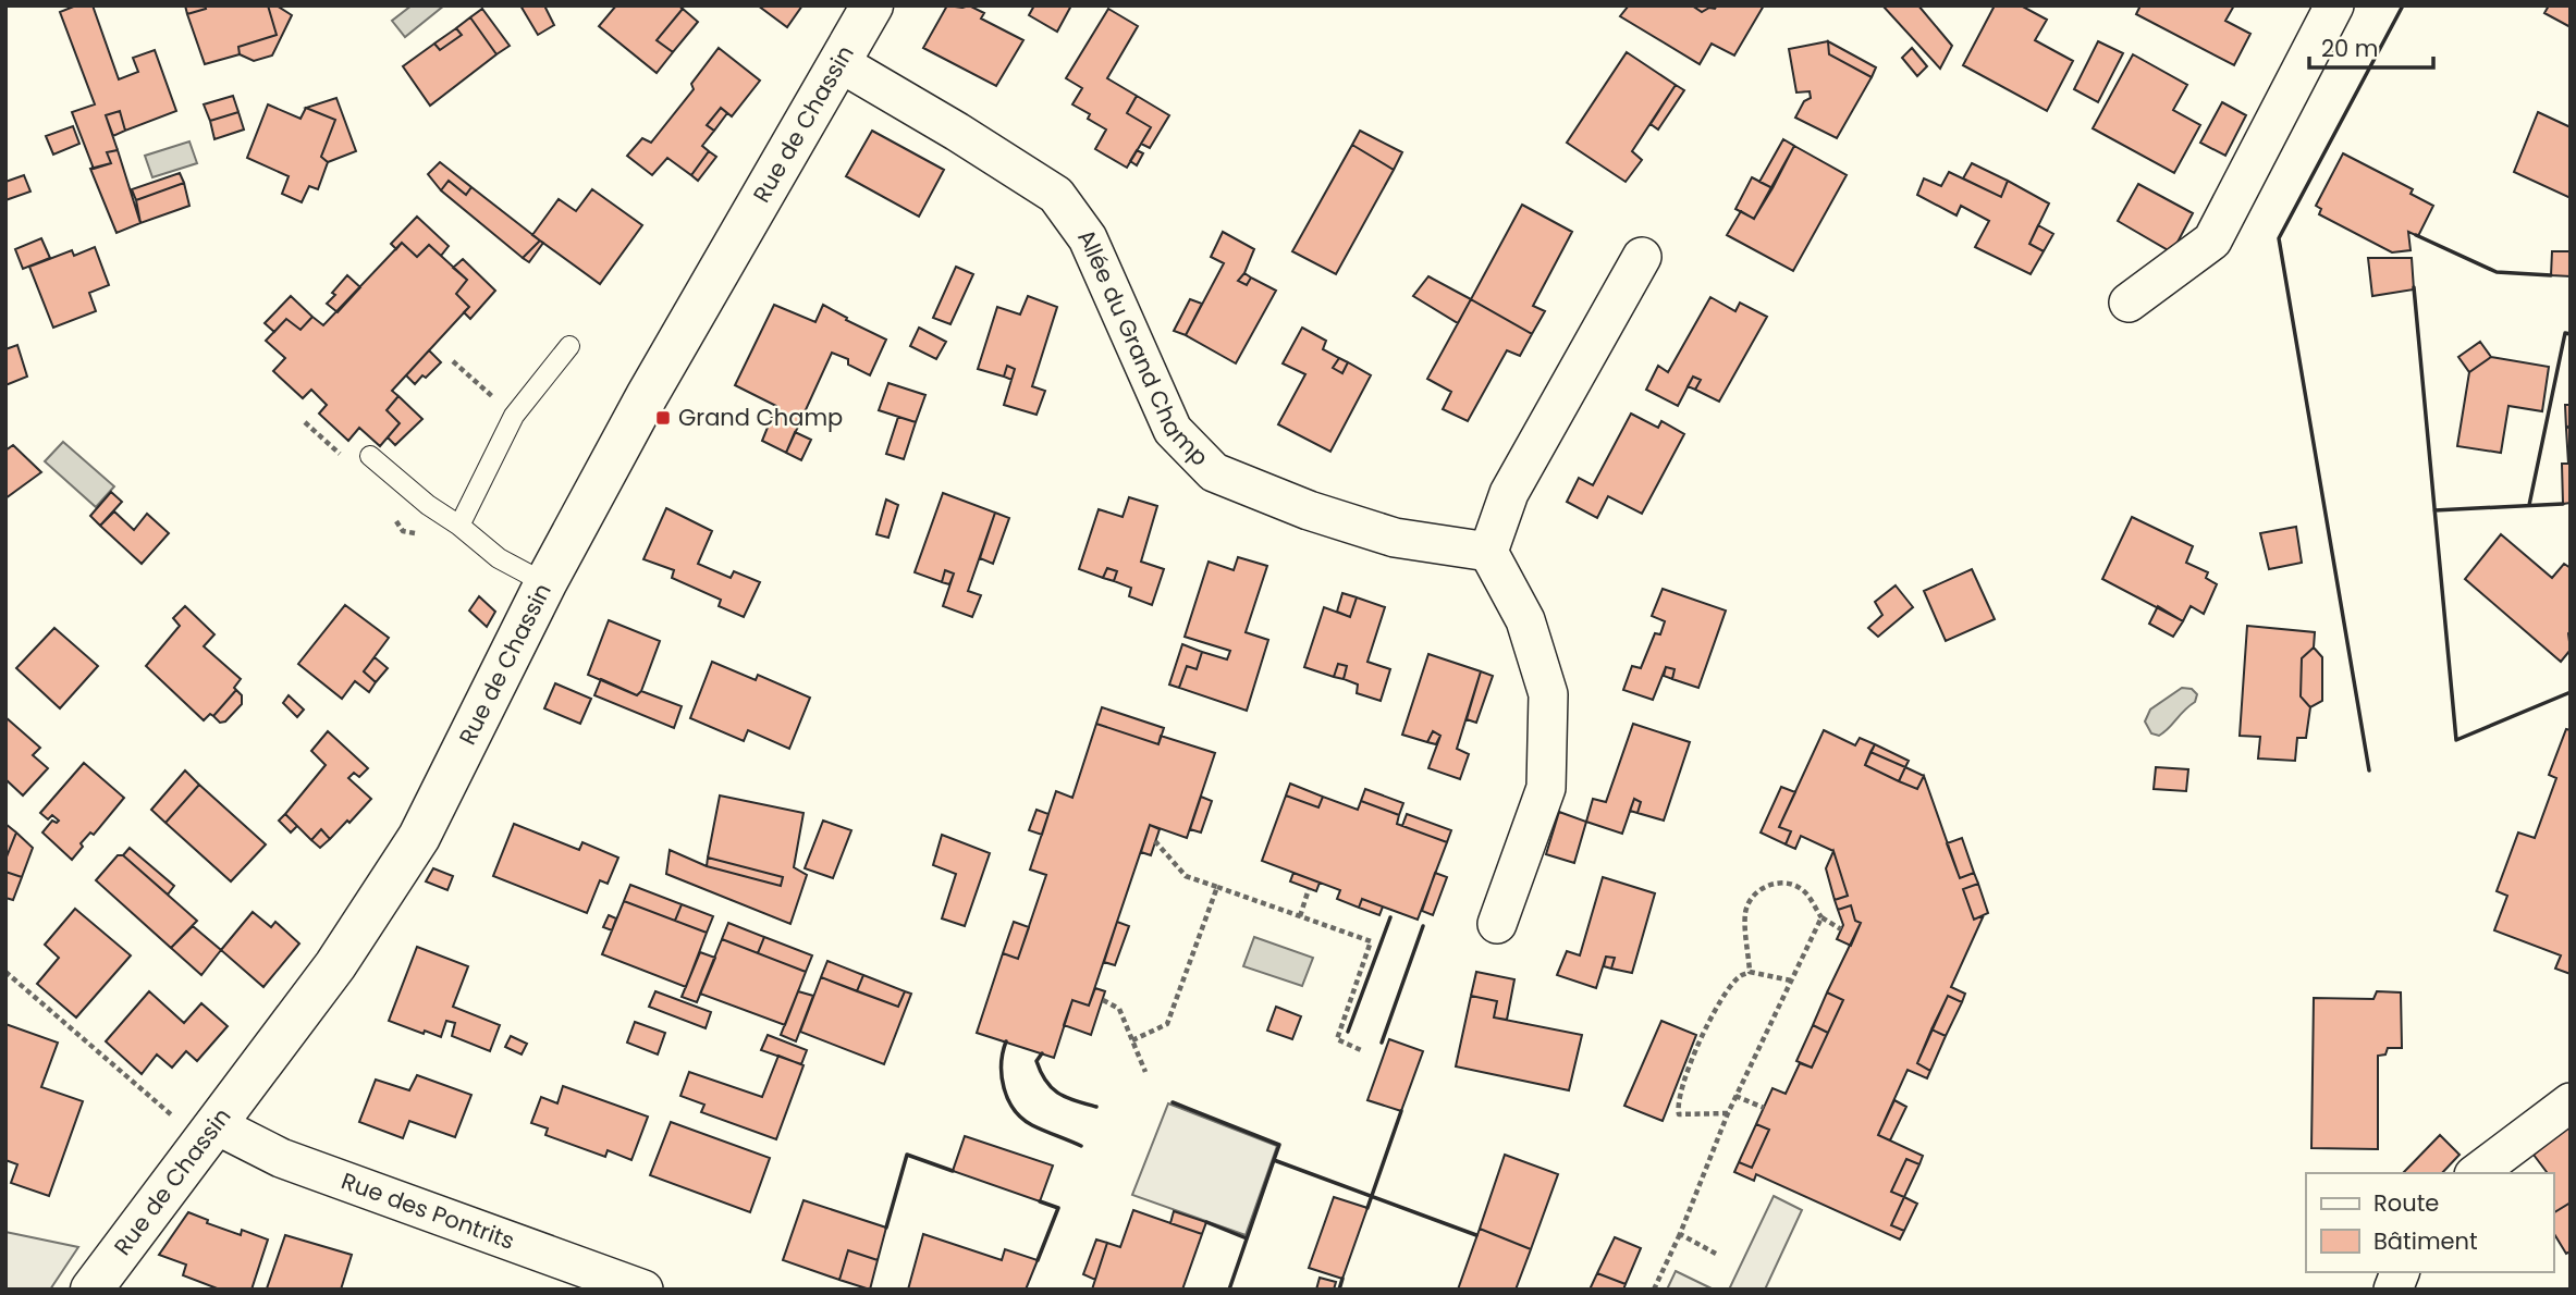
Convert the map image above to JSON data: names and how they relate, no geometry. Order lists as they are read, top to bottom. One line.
{"streets":{"main road":["Rue de Chassin"],"street":["Allée du Grand Champ","Rue des Pontrits"]},"crossings":[["Rue de Chassin","Allée du Grand Champ"],["Rue de Chassin","Rue des Pontrits"]],"places":{"transit":["Grand Champ"]},"legend":["Route","Bâtiment"],"scale_bar":"20 m"}
